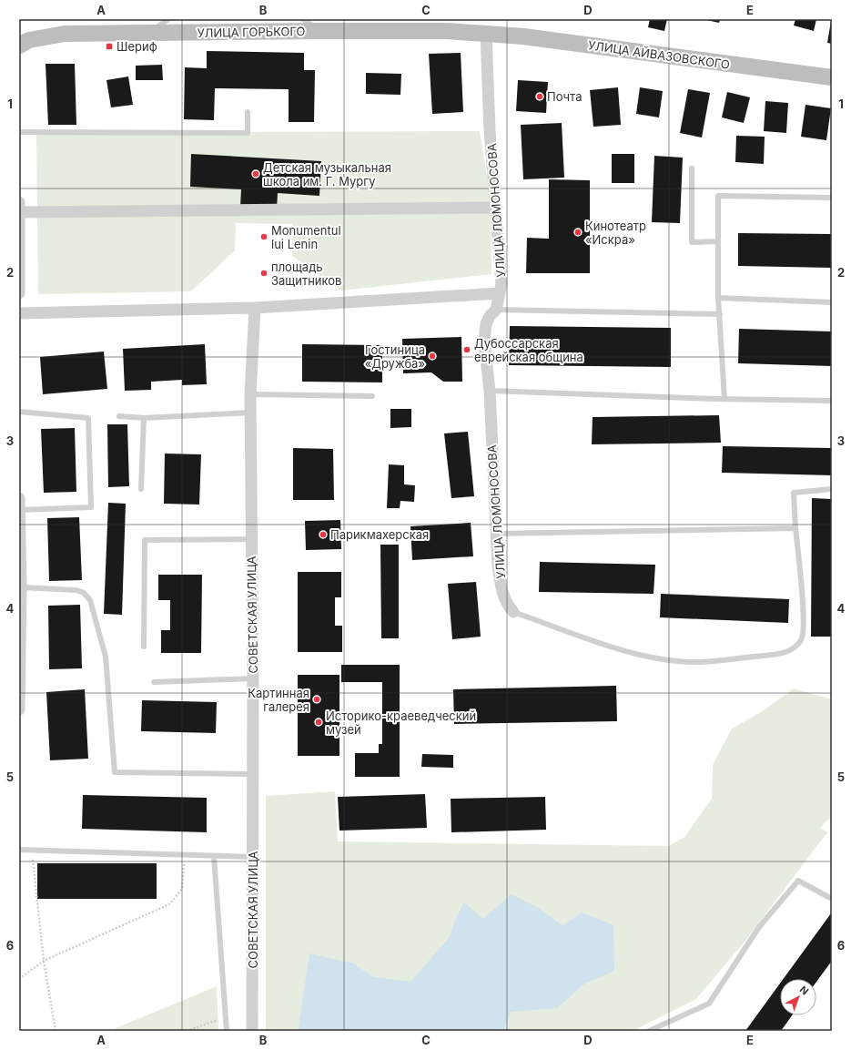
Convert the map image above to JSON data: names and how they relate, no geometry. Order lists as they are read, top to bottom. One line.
{"streets":{"street":["УЛИЦА ГОРЬКОГО","УЛИЦА АЙВАЗОВСКОГО","УЛИЦА ЛОМОНОСОВА","СОВЕТСКАЯ УЛИЦА"]},"crossings":[["УЛИЦА ГОРЬКОГО","УЛИЦА АЙВАЗОВСКОГО"],["УЛИЦА ГОРЬКОГО","УЛИЦА ЛОМОНОСОВА"],["УЛИЦА АЙВАЗОВСКОГО","УЛИЦА ЛОМОНОСОВА"]],"places":{"transit":["Шериф"],"other":["Почта","Детская музыкальная школа им. Г. Мургу","Кинотеатр «Искра»","Monumentul lui Lenin","площадь Защитников","Дубоссарская еврейская община","Гостиница «Дружба»","Парикмахерская","Картинная галерея","Историко-краеведческий музей"]},"north":"top right","grid":{"columns":["A","B","C","D","E"],"rows":["1","2","3","4","5","6"]}}
